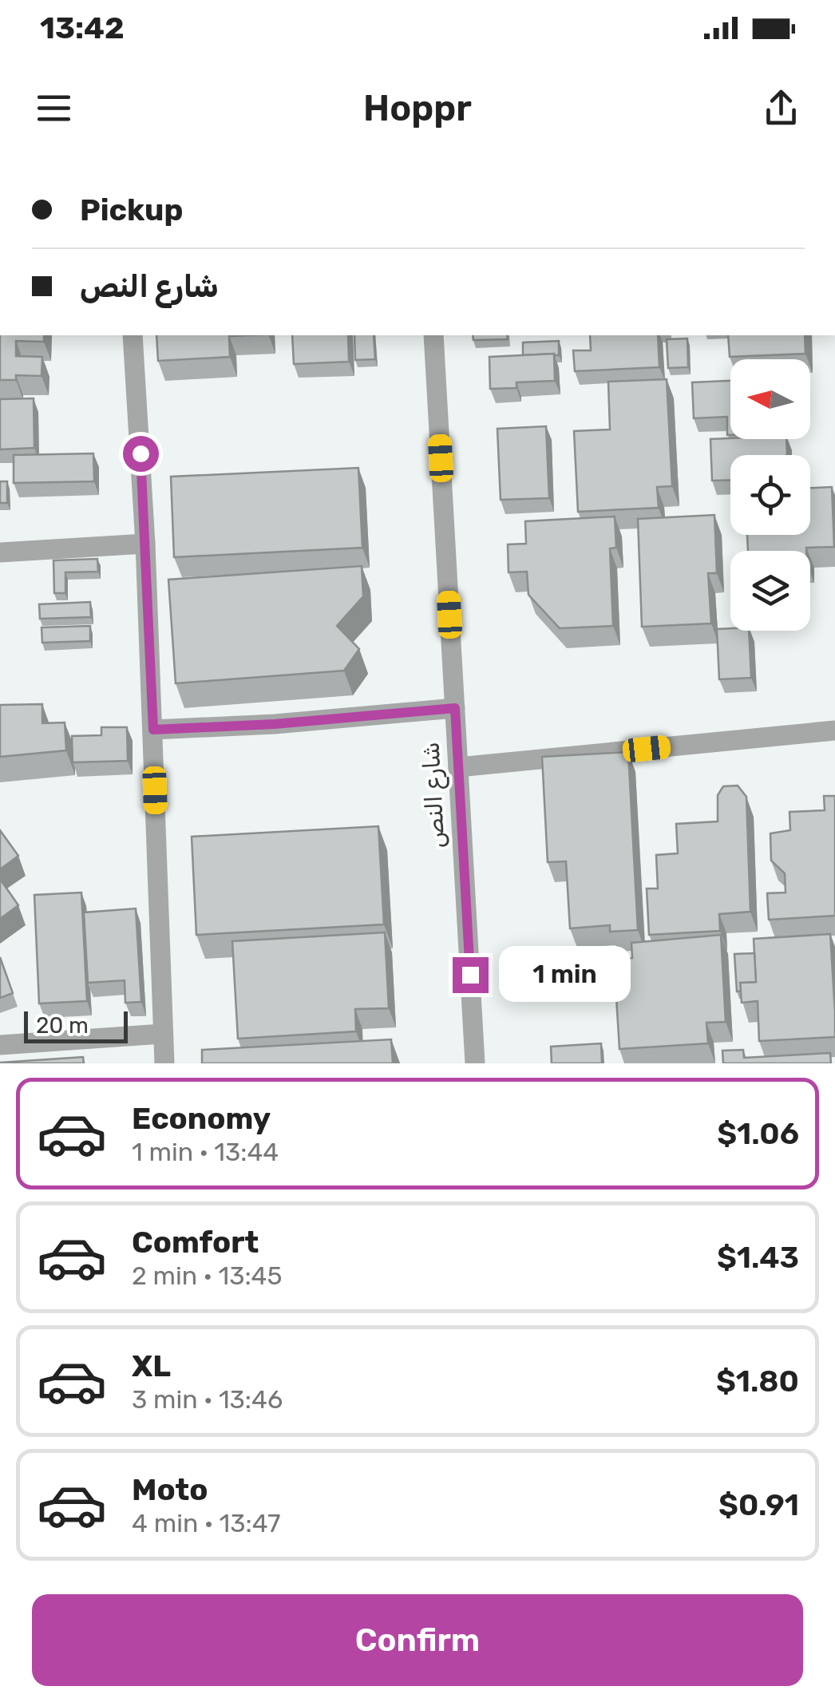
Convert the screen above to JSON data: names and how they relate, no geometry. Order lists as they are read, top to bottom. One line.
{"streets":{"street":["شارع النص"]},"scale_bar":"20 m","north":"left","page":{"status":"13:42","header":"Hoppr","banner":["Pickup","شارع النص"],"bubble":"1 min","scale":"20 m","list":[{"name":"Economy","note":"1 min · 13:44","value":"$1.06"},{"name":"Comfort","note":"2 min · 13:45","value":"$1.43"},{"name":"XL","note":"3 min · 13:46","value":"$1.80"},{"name":"Moto","note":"4 min · 13:47","value":"$0.91"}],"buttons":"Confirm"}}
